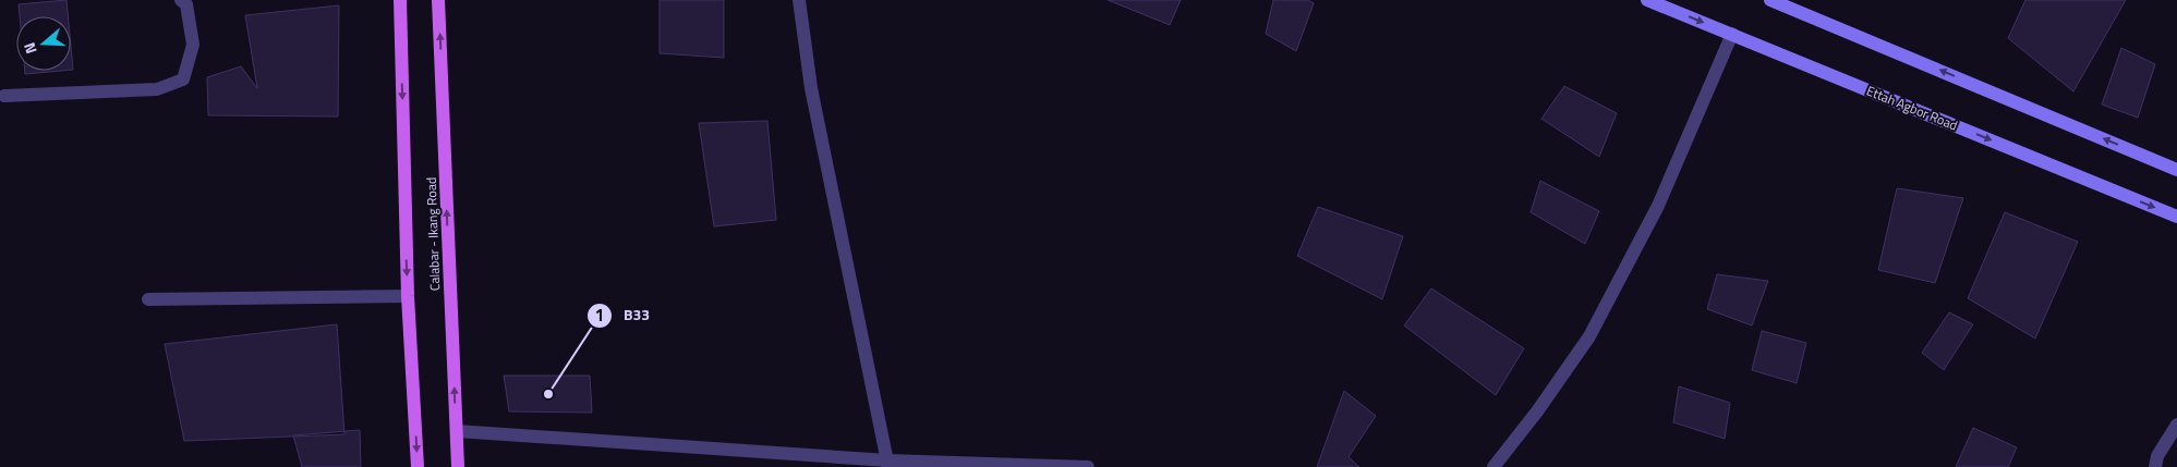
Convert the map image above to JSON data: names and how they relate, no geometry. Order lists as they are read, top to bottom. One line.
{"streets":{"main road":["Ettah Agbor Road","Calabar - Ikang Road"]},"places":["B33"],"north":"left"}
